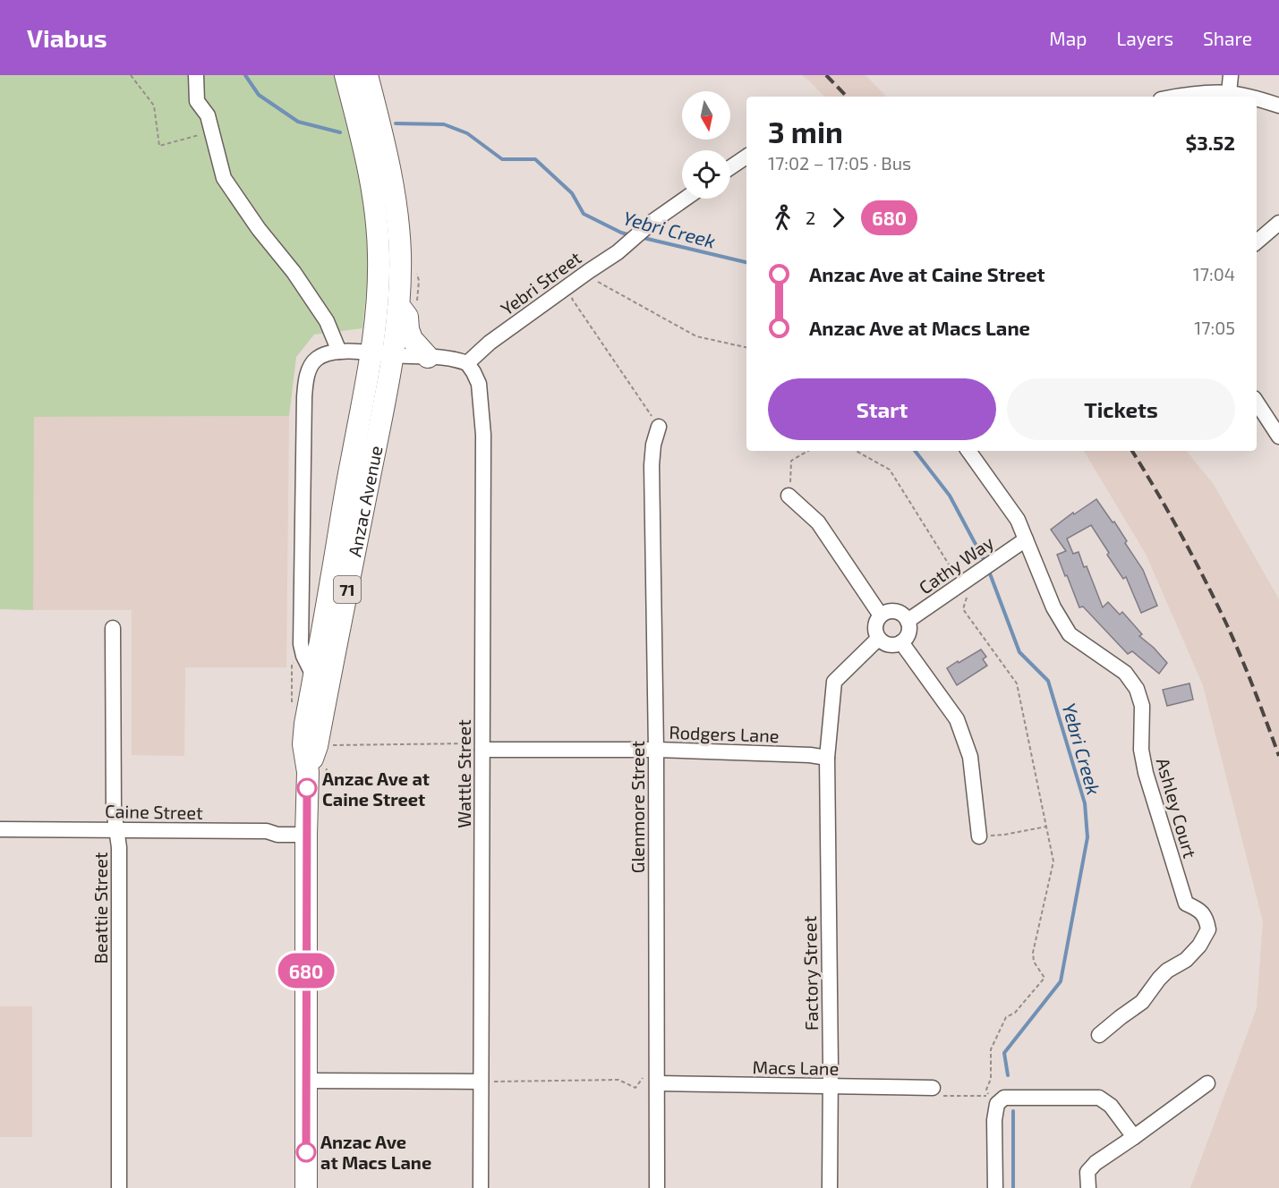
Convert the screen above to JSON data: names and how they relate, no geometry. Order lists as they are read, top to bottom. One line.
{"streets":{"highway":["Anzac Avenue","71"],"street":["Yebri Street","Cathy Way","Rodgers Lane","Wattle Street","Glenmore Street","Ashley Court","Caine Street","Beattie Street","Factory Street","Macs Lane"]},"crossings":[["Yebri Street","Wattle Street"],["Anzac Avenue","Caine Street"],["Cathy Way","Ashley Court"],["Rodgers Lane","Wattle Street"],["Rodgers Lane","Glenmore Street"],["Rodgers Lane","Factory Street"],["Glenmore Street","Macs Lane"],["Caine Street","Beattie Street"],["Factory Street","Macs Lane"]],"water":["Yebri Creek"],"places":["Anzac Ave at Caine Street","Anzac Ave at Macs Lane"],"lines":["bus line 680"],"north":"bottom","page":{"header":"Viabus","nav":["Map","Layers","Share"],"on_map":"680","heading":["3 min","17:02 – 17:05 · Bus","$3.52"],"legs":["2","680"],"list":[{"name":"Anzac Ave at Caine Street","value":"17:04"},{"name":"Anzac Ave at Macs Lane","value":"17:05"}],"buttons":["Start","Tickets"]}}
